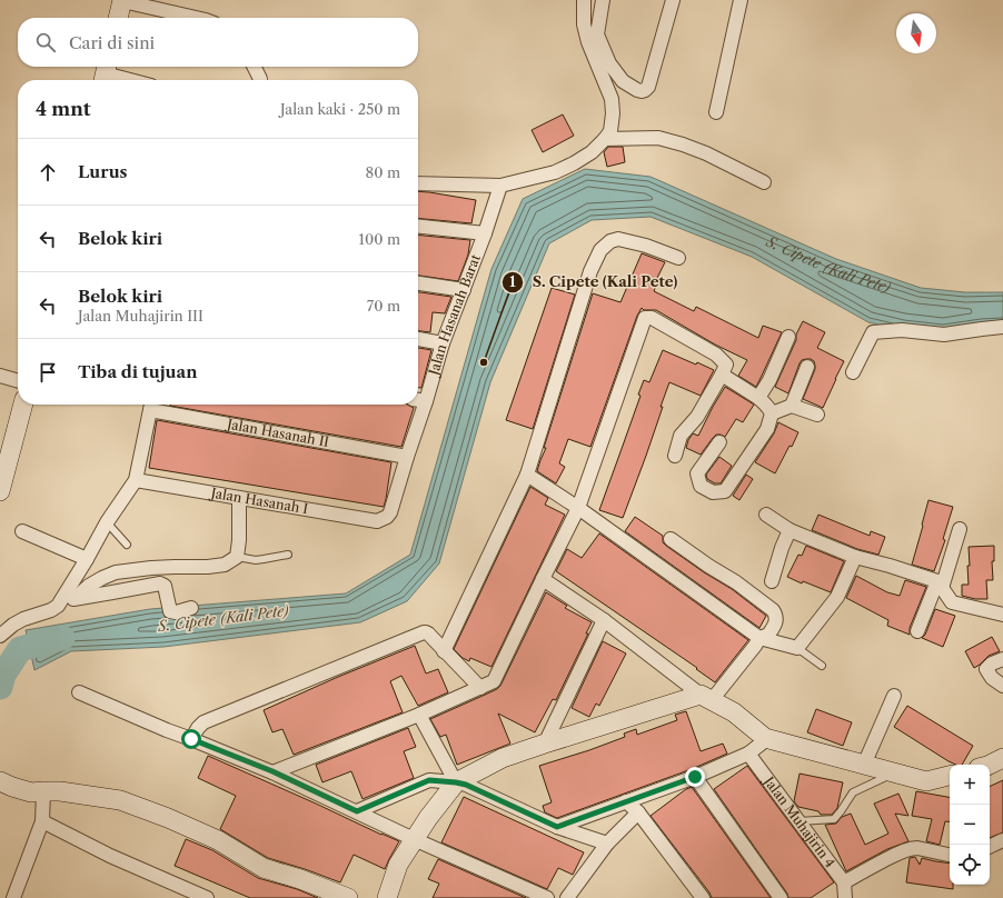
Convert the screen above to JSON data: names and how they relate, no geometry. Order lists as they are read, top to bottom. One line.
{"streets":{"street":["Jalan Hasanah Barat","Jalan Hasanah II","Jalan Hasanah I","Jalan Muhajirin 4"]},"crossings":[["Jalan Hasanah Barat","Jalan Hasanah II"],["Jalan Hasanah Barat","Jalan Hasanah I"]],"water":["S. Cipete (Kali Pete)"],"places":["S. Cipete (Kali Pete)"],"north":"bottom","page":{"search":"Cari di sini","heading":["4 mnt","Jalan kaki · 250 m"],"list":[["Lurus","80 m"],["Belok kiri","100 m"],["Belok kiri","Jalan Muhajirin III","70 m"],"Tiba di tujuan"],"map_buttons":["+","−"]}}
